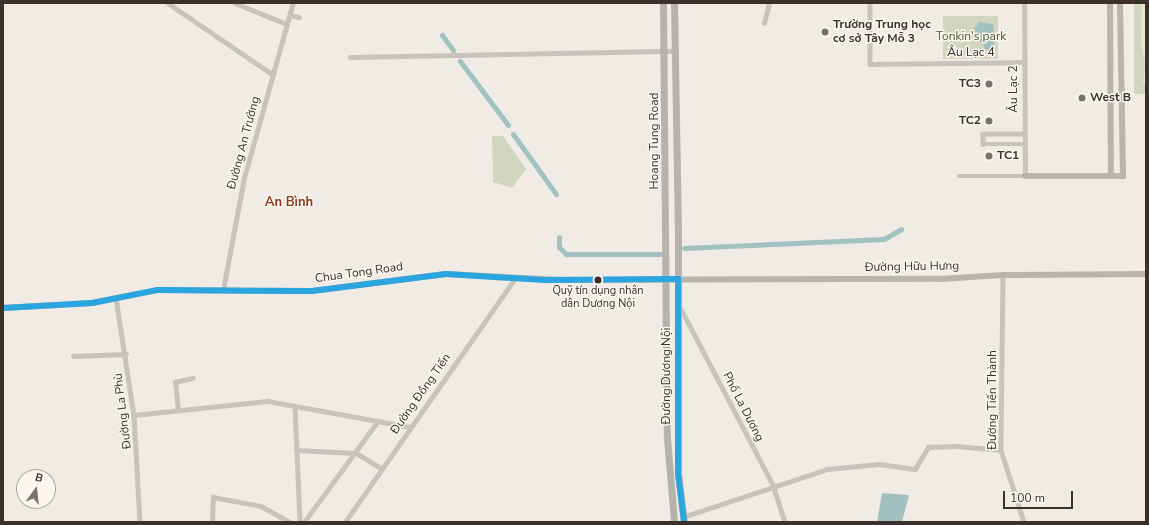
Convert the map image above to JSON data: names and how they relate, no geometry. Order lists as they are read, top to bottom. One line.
{"streets":{"main road":["Hoang Tung Road","Đường Hữu Hưng","Chua Tong Road","Đường Dương Nội"],"street":["Âu Lạc 4","Âu Lạc 2","Đường An Trường","Đường Đồng Tiến","Đường Tiến Thành","Phố La Dương","Đường La Phù"]},"crossings":[["Âu Lạc 4","Âu Lạc 2"],["Hoang Tung Road","Đường Hữu Hưng"],["Hoang Tung Road","Chua Tong Road"],["Hoang Tung Road","Đường Dương Nội"],["Đường An Trường","Chua Tong Road"],["Đường Hữu Hưng","Chua Tong Road"],["Đường Hữu Hưng","Đường Dương Nội"],["Đường Hữu Hưng","Đường Tiến Thành"],["Chua Tong Road","Đường Dương Nội"],["Chua Tong Road","Đường Đồng Tiến"],["Chua Tong Road","Đường La Phù"],["Đường Dương Nội","Phố La Dương"]],"districts":["An Bình"],"parks":["Tonkin's park"],"places":["Trường Trung học cơ sở Tây Mỗ 3","TC3","West B","TC2","TC1","Quỹ tín dụng nhân dân Dương Nội"],"scale_bar":"100 m","north":"top"}
